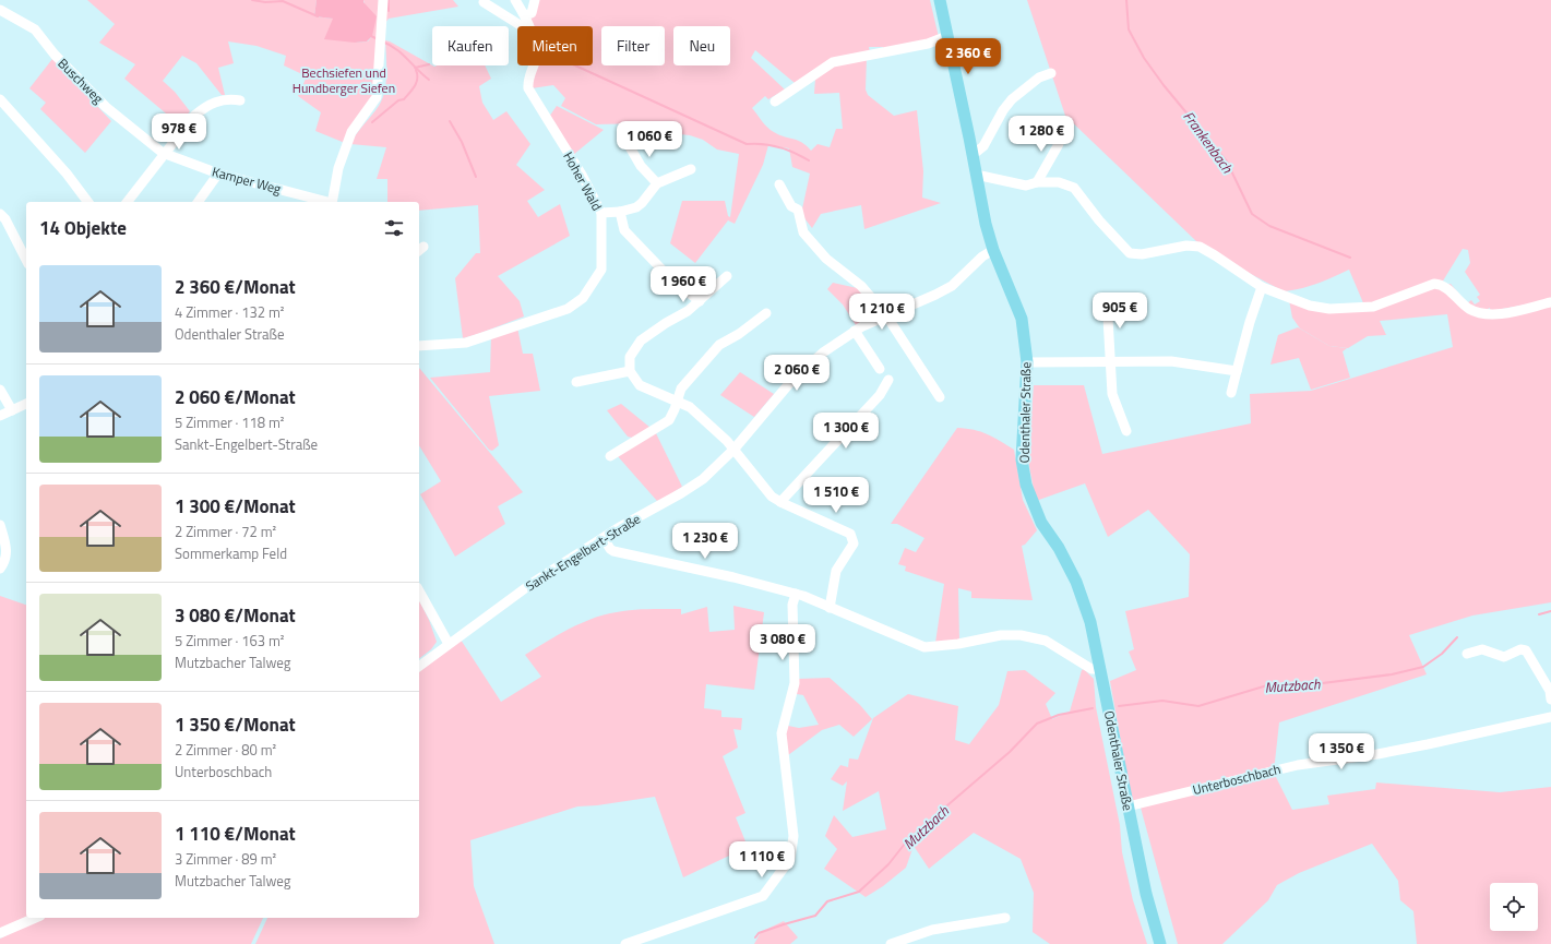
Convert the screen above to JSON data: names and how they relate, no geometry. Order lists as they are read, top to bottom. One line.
{"streets":{"main road":["Odenthaler Straße"],"street":["Buschweg","Kamper Weg","Hoher Wald","Sankt-Engelbert-Straße","Unterboschbach"]},"crossings":[["Buschweg","Kamper Weg"],["Odenthaler Straße","Sankt-Engelbert-Straße"],["Odenthaler Straße","Unterboschbach"]],"water":["Frankenbach","Mutzbach"],"parks":["Bechsiefen und Hundberger Siefen"],"page":{"chip":["Kaufen","Mieten","Filter","Neu"],"price":["2 360 €","978 €","1 280 €","1 060 €","1 960 €","905 €","1 210 €","2 060 €","1 300 €","1 510 €","1 230 €","3 080 €","1 350 €","1 110 €"],"heading":"14 Objekte","list":[{"name":"2 360 €/Monat","note":"4 Zimmer · 132 m² · Odenthaler Straße"},{"name":"2 060 €/Monat","note":"5 Zimmer · 118 m² · Sankt-Engelbert-Straße"},{"name":"1 300 €/Monat","note":"2 Zimmer · 72 m² · Sommerkamp Feld"},{"name":"3 080 €/Monat","note":"5 Zimmer · 163 m² · Mutzbacher Talweg"},{"name":"1 350 €/Monat","note":"2 Zimmer · 80 m² · Unterboschbach"},{"name":"1 110 €/Monat","note":"3 Zimmer · 89 m² · Mutzbacher Talweg"}]}}
